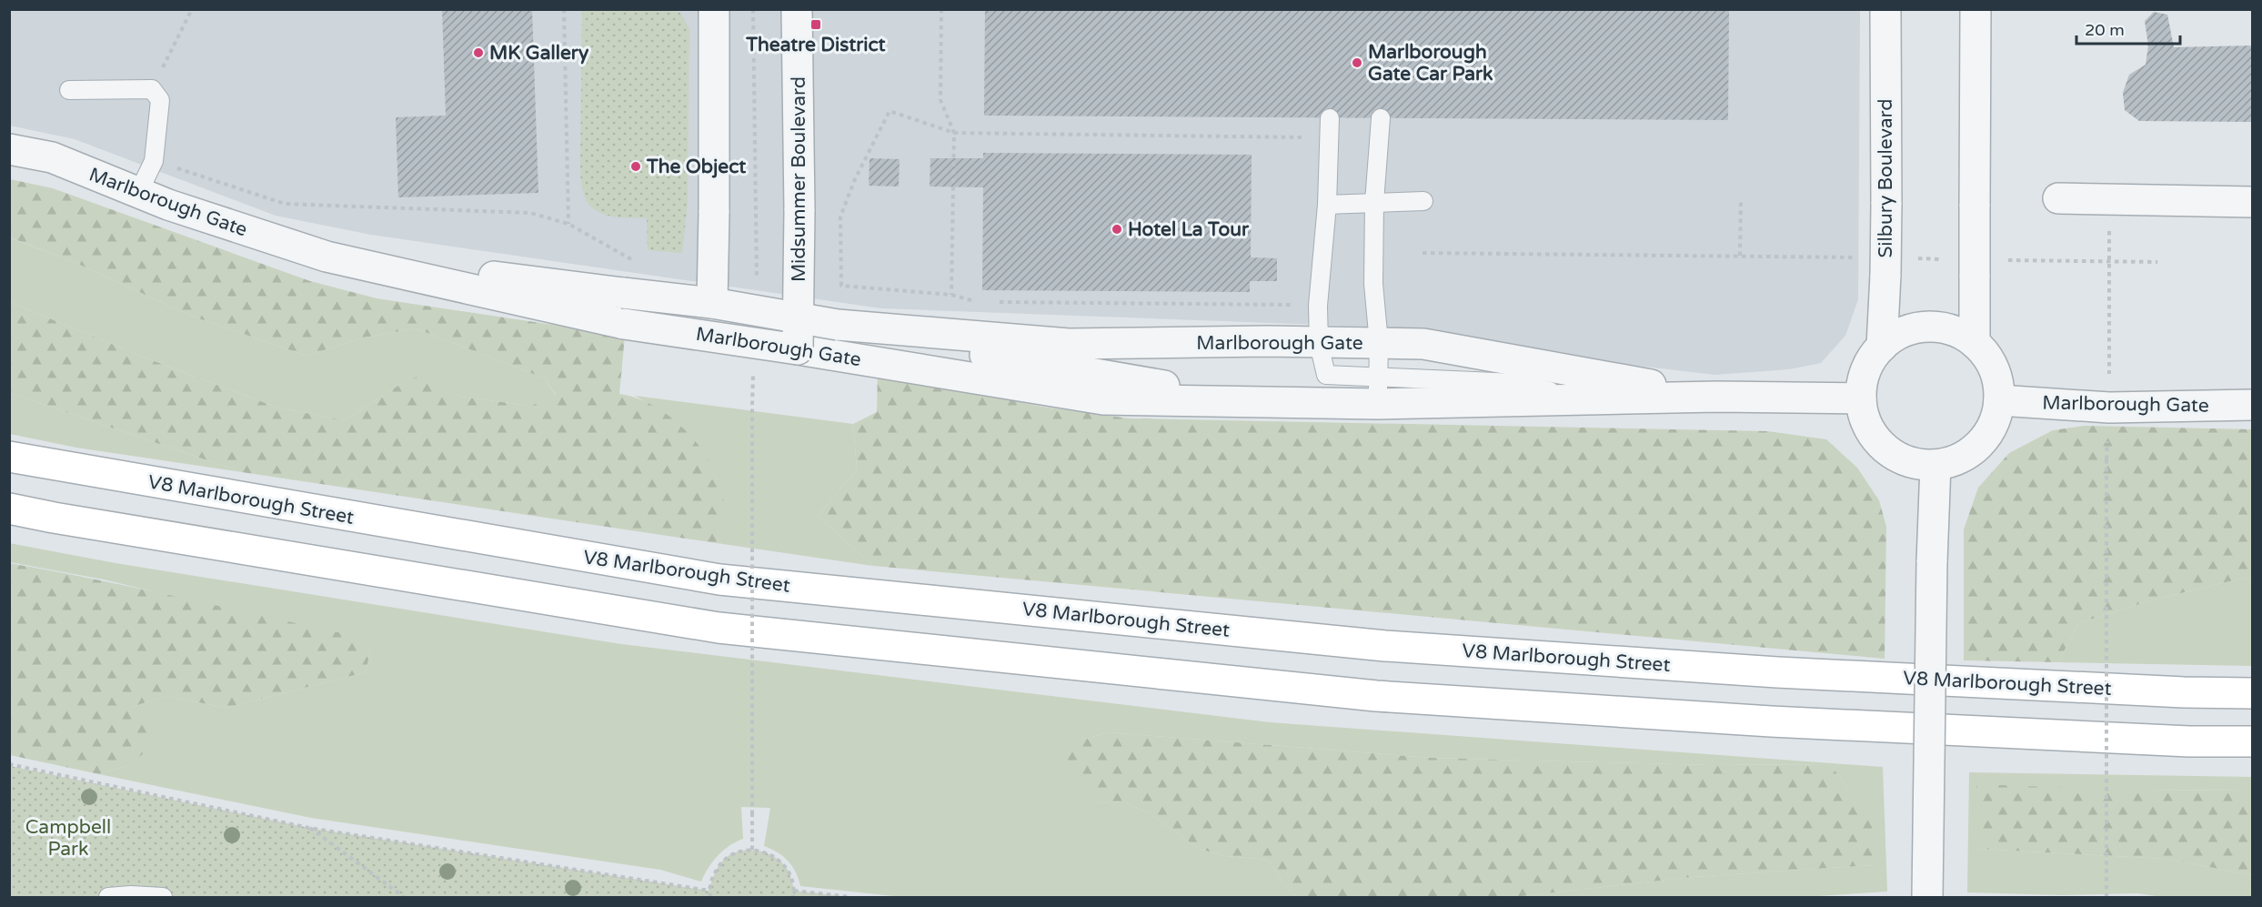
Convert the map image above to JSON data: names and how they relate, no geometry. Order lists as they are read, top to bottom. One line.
{"streets":{"main road":["V8 Marlborough Street"],"street":["Silbury Boulevard","Midsummer Boulevard","Marlborough Gate"]},"crossings":[["Silbury Boulevard","Marlborough Gate"],["Midsummer Boulevard","Marlborough Gate"]],"parks":["Campbell Park"],"places":{"transit":["Theatre District"],"other":["MK Gallery","Marlborough Gate Car Park","The Object","Hotel La Tour"]},"scale_bar":"20 m"}
